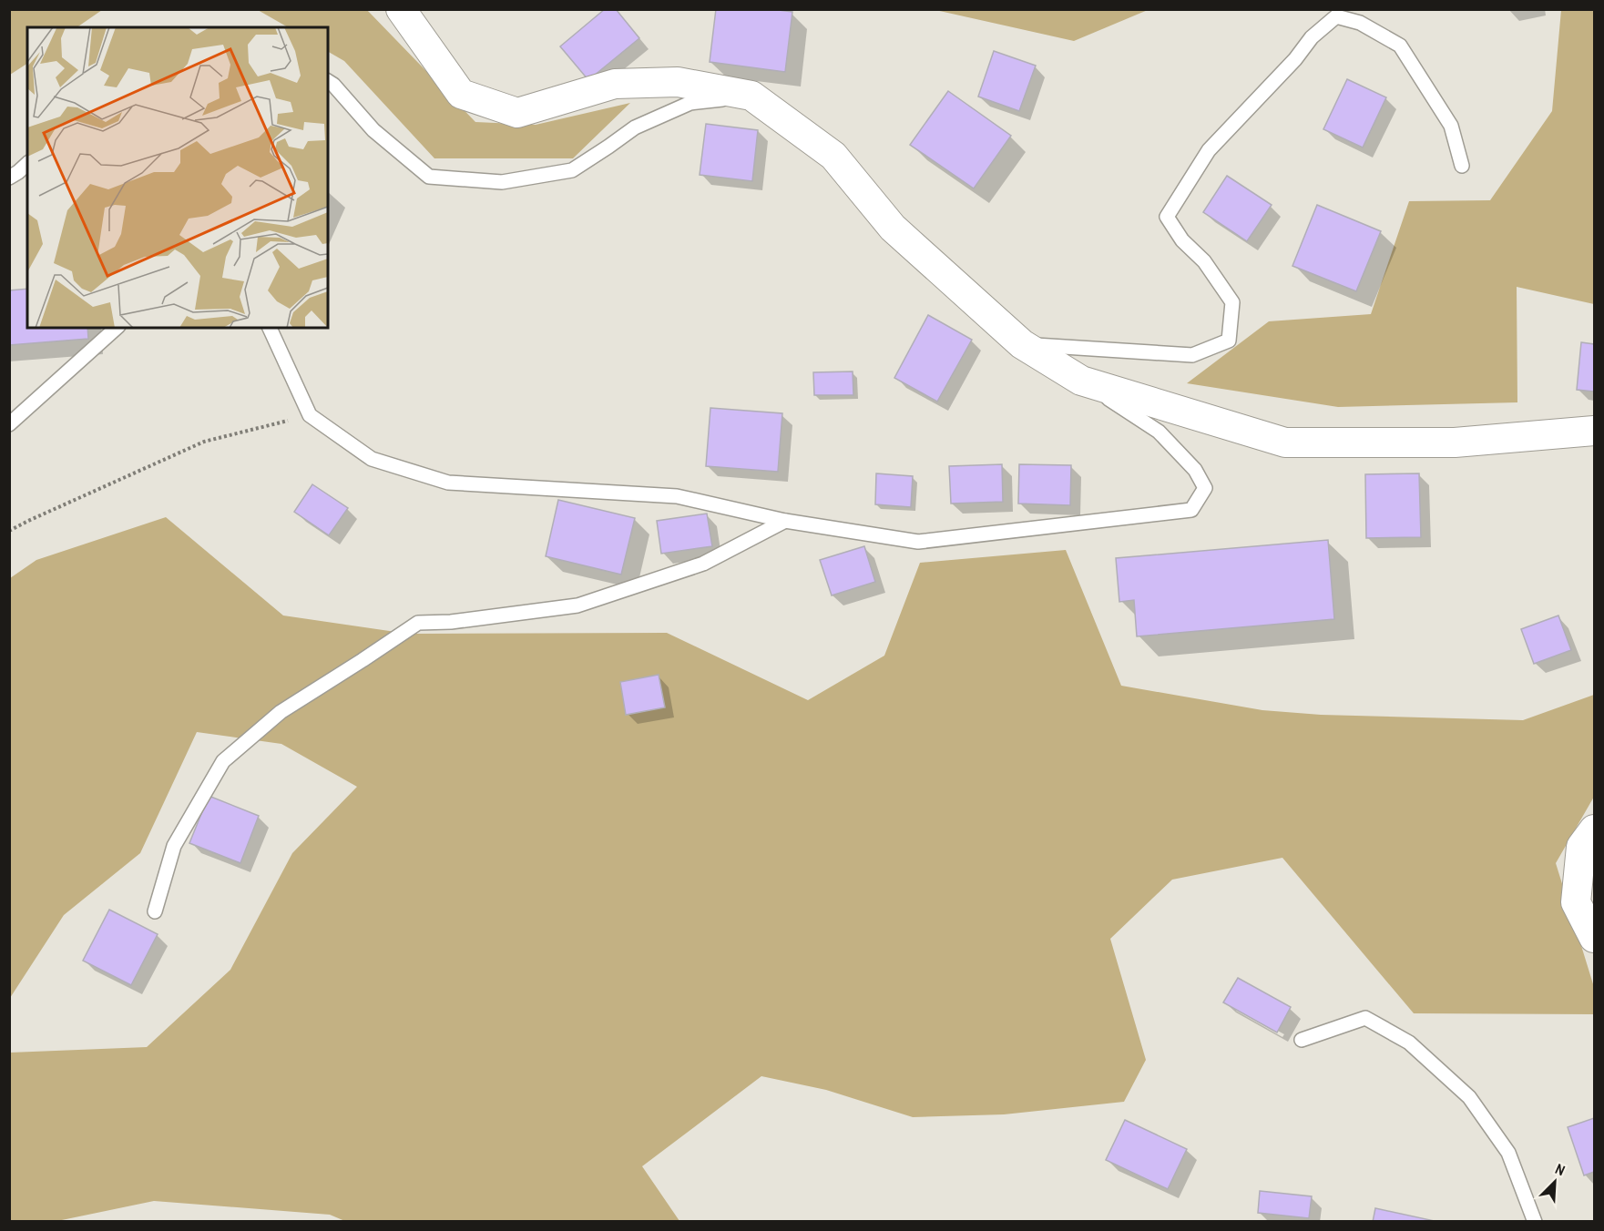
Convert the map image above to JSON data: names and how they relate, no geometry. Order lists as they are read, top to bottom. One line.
{"north":"top right"}
